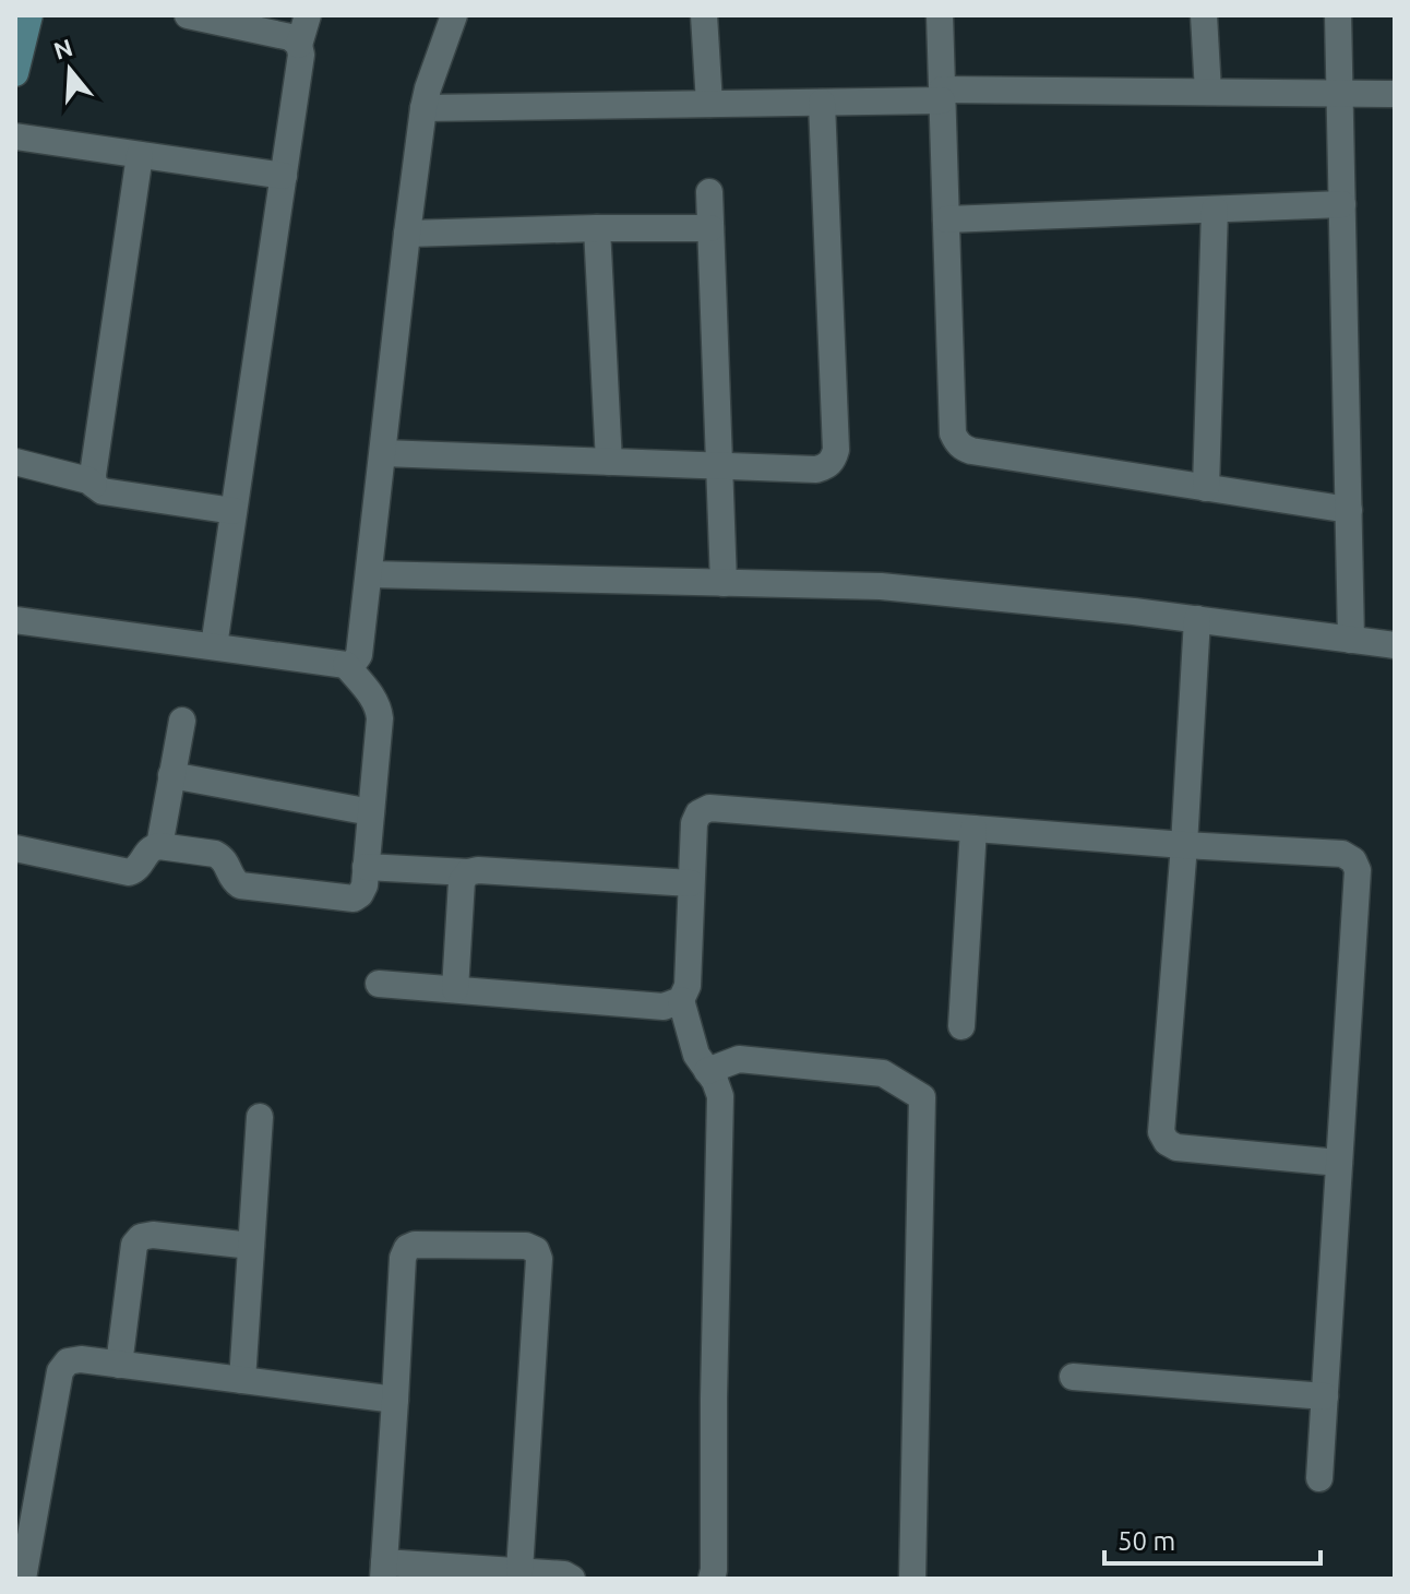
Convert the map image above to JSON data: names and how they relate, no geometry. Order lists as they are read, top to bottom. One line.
{"scale_bar":"50 m","north":"top"}
